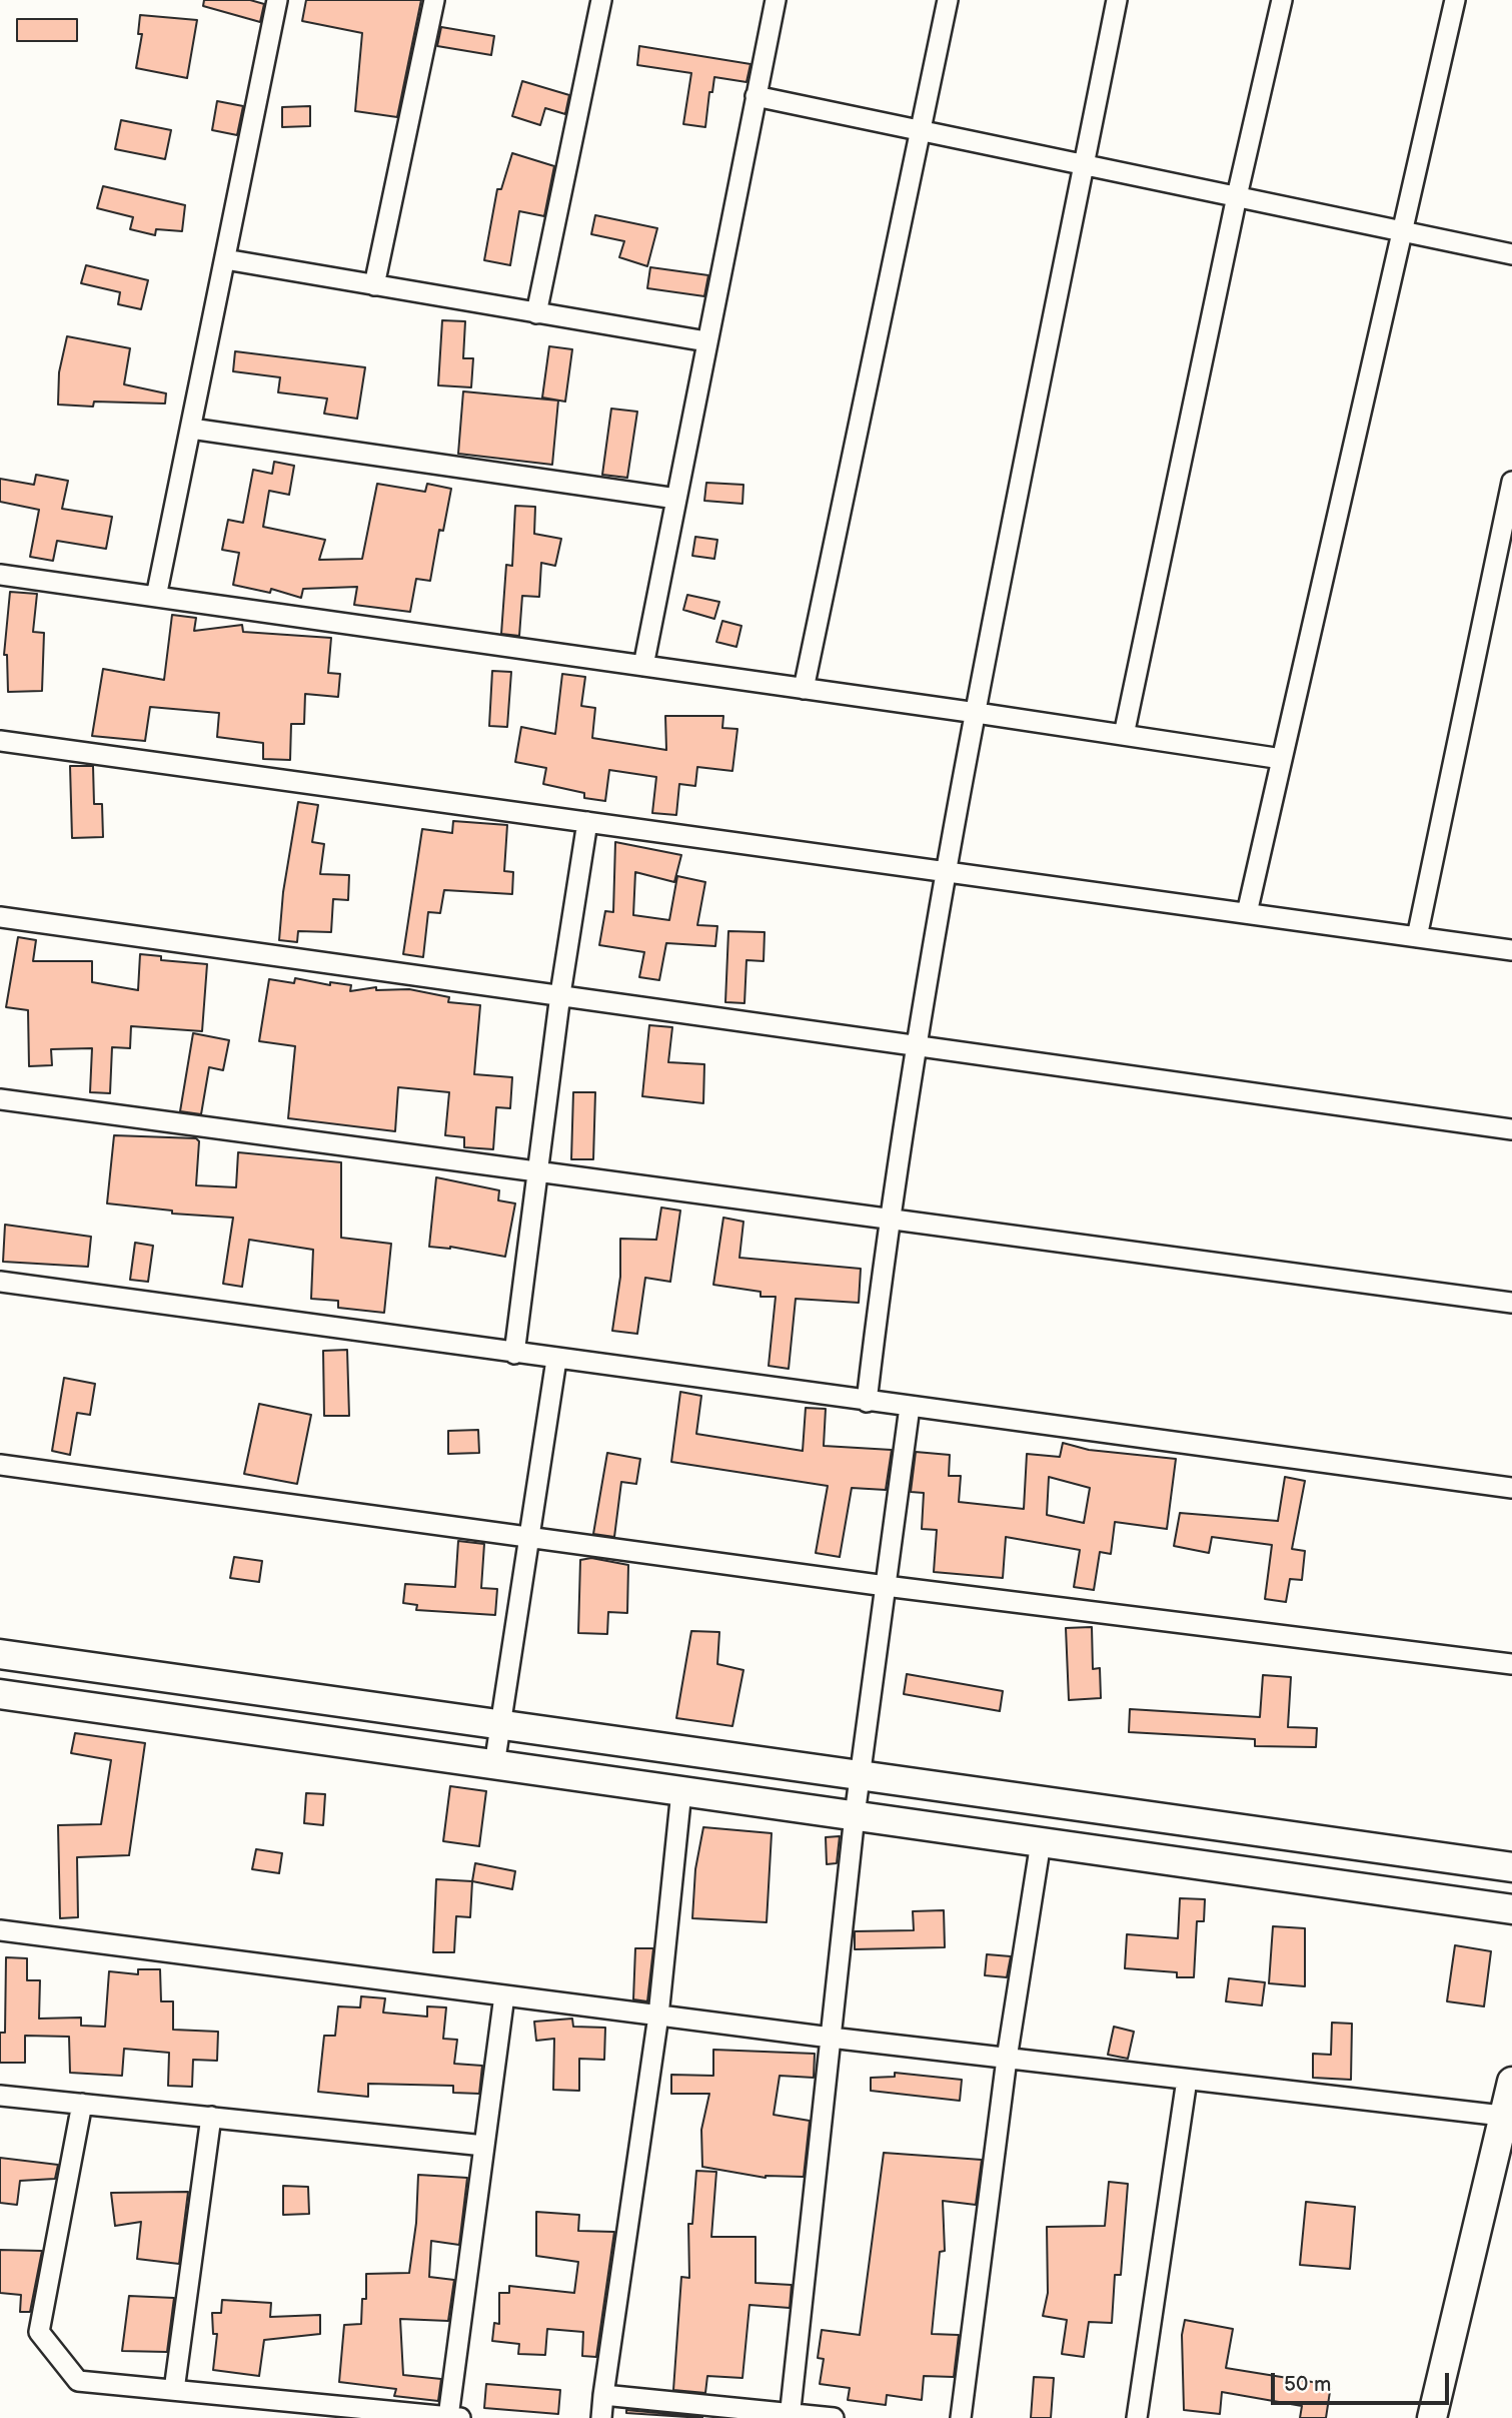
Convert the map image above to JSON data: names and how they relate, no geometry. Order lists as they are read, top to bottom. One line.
{"scale_bar":"50 m"}
